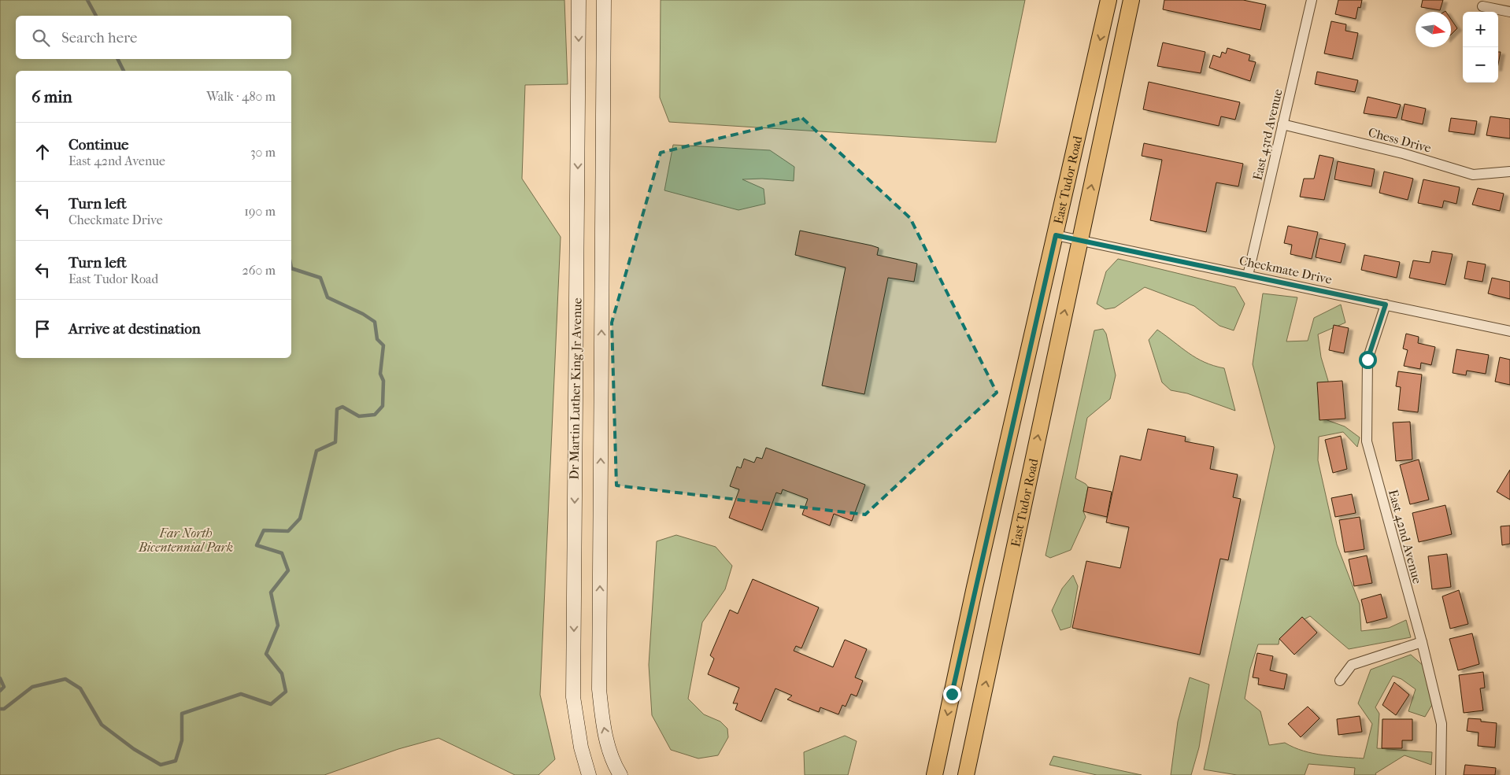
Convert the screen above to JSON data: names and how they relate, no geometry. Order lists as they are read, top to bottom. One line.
{"streets":{"main road":["East Tudor Road"],"street":["East 43rd Avenue","Chess Drive","Checkmate Drive","Dr Martin Luther King Jr Avenue","East 42nd Avenue"]},"crossings":[["East 43rd Avenue","Chess Drive"],["East 43rd Avenue","Checkmate Drive"],["East Tudor Road","Checkmate Drive"],["Checkmate Drive","East 42nd Avenue"]],"parks":["Far North Bicentennial Park"],"north":"right","page":{"map_buttons":["+","−"],"search":"Search here","heading":["6 min","Walk · 480 m"],"list":[["Continue","East 42nd Avenue","30 m"],["Turn left","Checkmate Drive","190 m"],["Turn left","East Tudor Road","260 m"],"Arrive at destination"]}}
